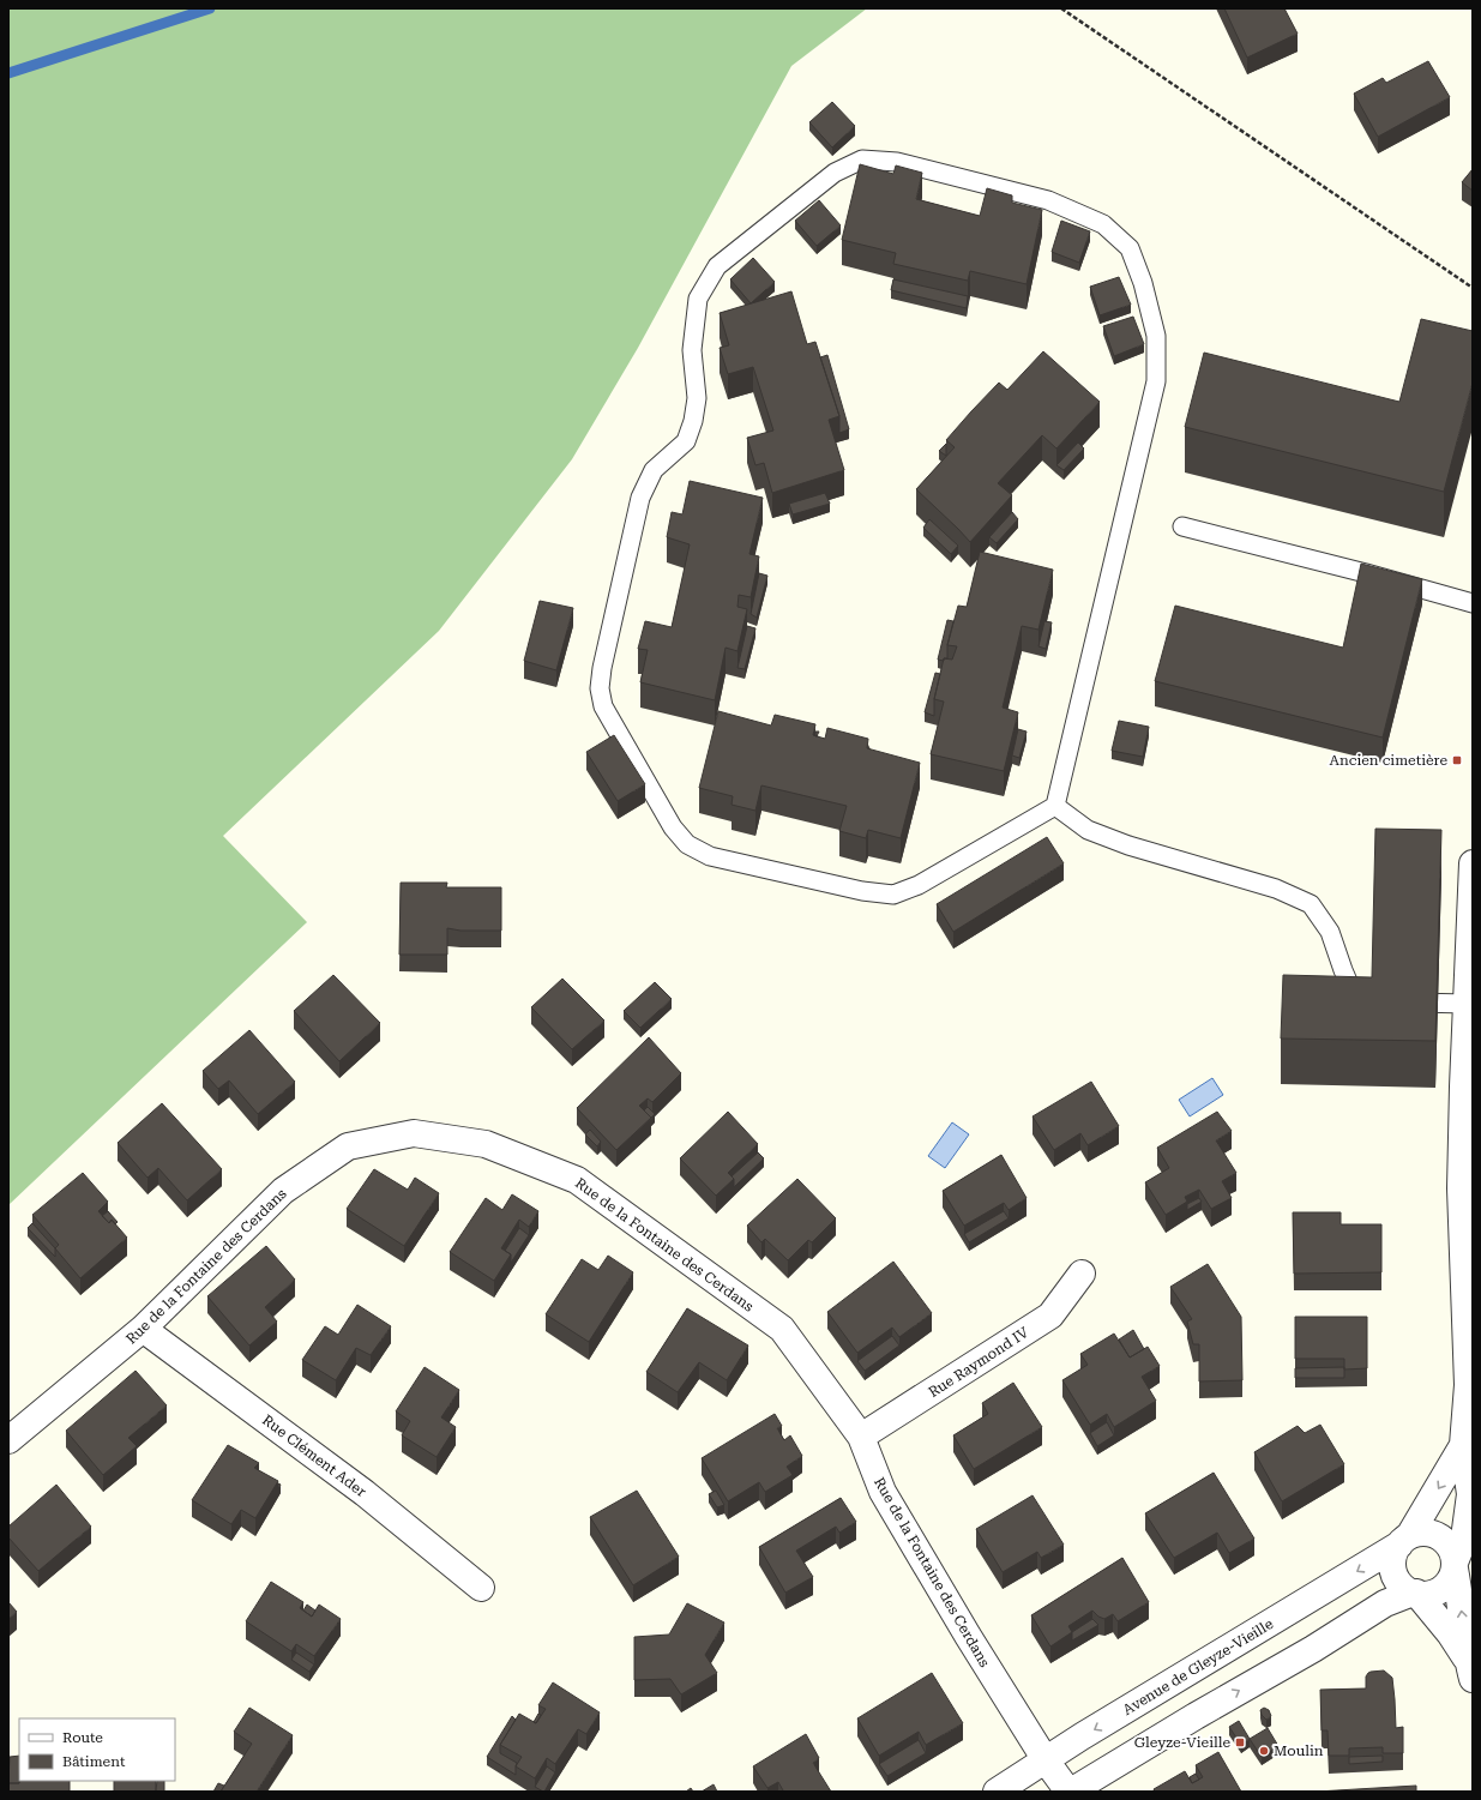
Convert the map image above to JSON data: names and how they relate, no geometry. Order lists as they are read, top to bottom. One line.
{"streets":{"street":["Rue de la Fontaine des Cerdans","Rue Raymond IV","Rue Clément Ader","Avenue de Gleyze-Vieille"]},"crossings":[["Rue de la Fontaine des Cerdans","Rue Raymond IV"],["Rue de la Fontaine des Cerdans","Rue Clément Ader"],["Rue de la Fontaine des Cerdans","Avenue de Gleyze-Vieille"]],"places":{"transit":["Ancien cimetière","Gleyze-Vieille"],"other":["Moulin"]},"legend":["Route","Bâtiment"]}
